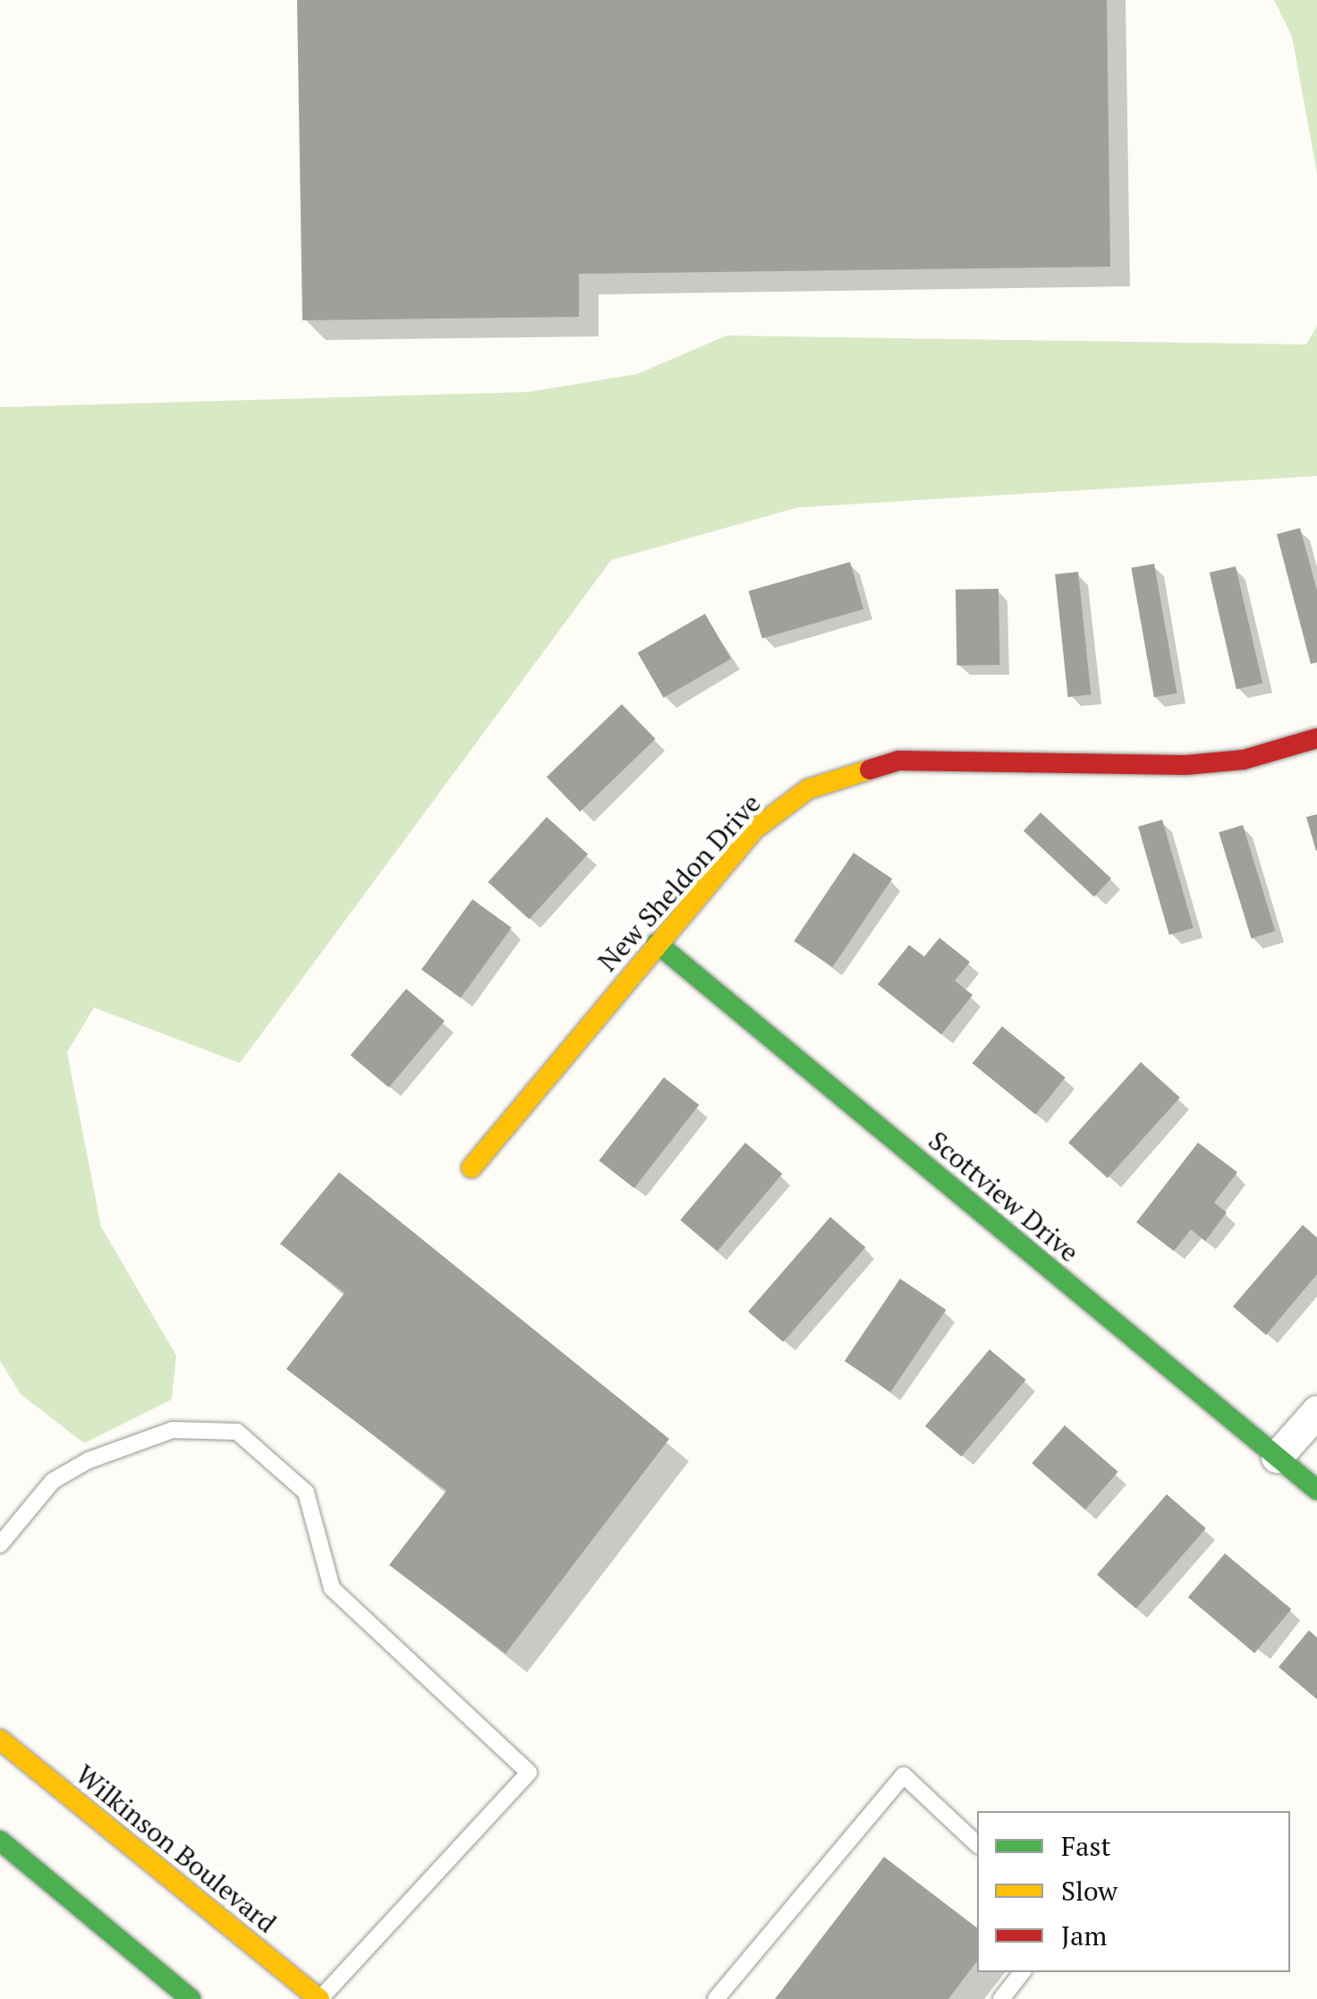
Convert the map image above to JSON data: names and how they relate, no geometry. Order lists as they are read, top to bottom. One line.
{"streets":{"street":["New Sheldon Drive","Scottview Drive","Wilkinson Boulevard"]},"crossings":[["New Sheldon Drive","Scottview Drive"]],"legend":["Fast","Slow","Jam"]}
